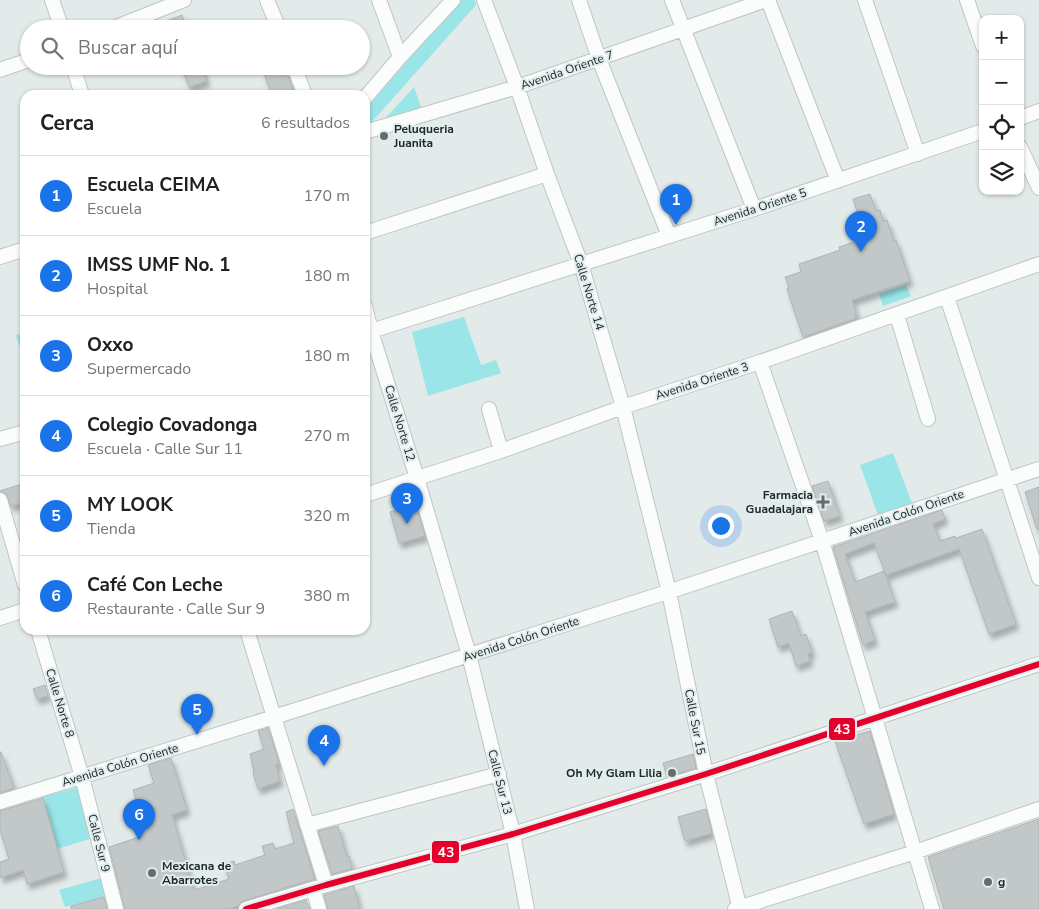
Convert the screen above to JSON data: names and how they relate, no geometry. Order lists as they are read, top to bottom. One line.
{"streets":{"street":["Avenida Oriente 7","Avenida Oriente 5","Calle Norte 14","Avenida Oriente 3","Calle Norte 12","Avenida Colón Oriente","Calle Norte 8","Calle Sur 15","Calle Sur 13","Calle Sur 9"]},"crossings":[["Avenida Oriente 7","Calle Norte 14"],["Avenida Oriente 5","Calle Norte 14"],["Calle Norte 14","Avenida Oriente 3"],["Calle Norte 14","Avenida Colón Oriente"],["Calle Norte 14","Calle Sur 15"],["Avenida Oriente 3","Calle Norte 12"],["Calle Norte 12","Avenida Colón Oriente"],["Calle Norte 12","Calle Sur 13"],["Avenida Colón Oriente","Calle Norte 8"],["Avenida Colón Oriente","Calle Sur 15"],["Avenida Colón Oriente","Calle Sur 13"],["Avenida Colón Oriente","Calle Sur 9"],["Calle Norte 8","Calle Sur 9"]],"places":{"other":["Peluqueria Juanita","Oh My Glam Lilia","Mexicana de Abarrotes","g"],"health":["Farmacia Guadalajara"]},"lines":["transit line 43"],"page":{"map_buttons":["+","−"],"search":"Buscar aquí","heading":["Cerca","6 resultados"],"list":[{"mark":"1","name":"Escuela CEIMA","note":"Escuela","value":"170 m"},{"mark":"2","name":"IMSS UMF No. 1","note":"Hospital","value":"180 m"},{"mark":"3","name":"Oxxo","note":"Supermercado","value":"180 m"},{"mark":"4","name":"Colegio Covadonga","note":"Escuela · Calle Sur 11","value":"270 m"},{"mark":"5","name":"MY LOOK","note":"Tienda","value":"320 m"},{"mark":"6","name":"Café Con Leche","note":"Restaurante · Calle Sur 9","value":"380 m"}],"pins":["1","2","3","5","4","6"]}}
